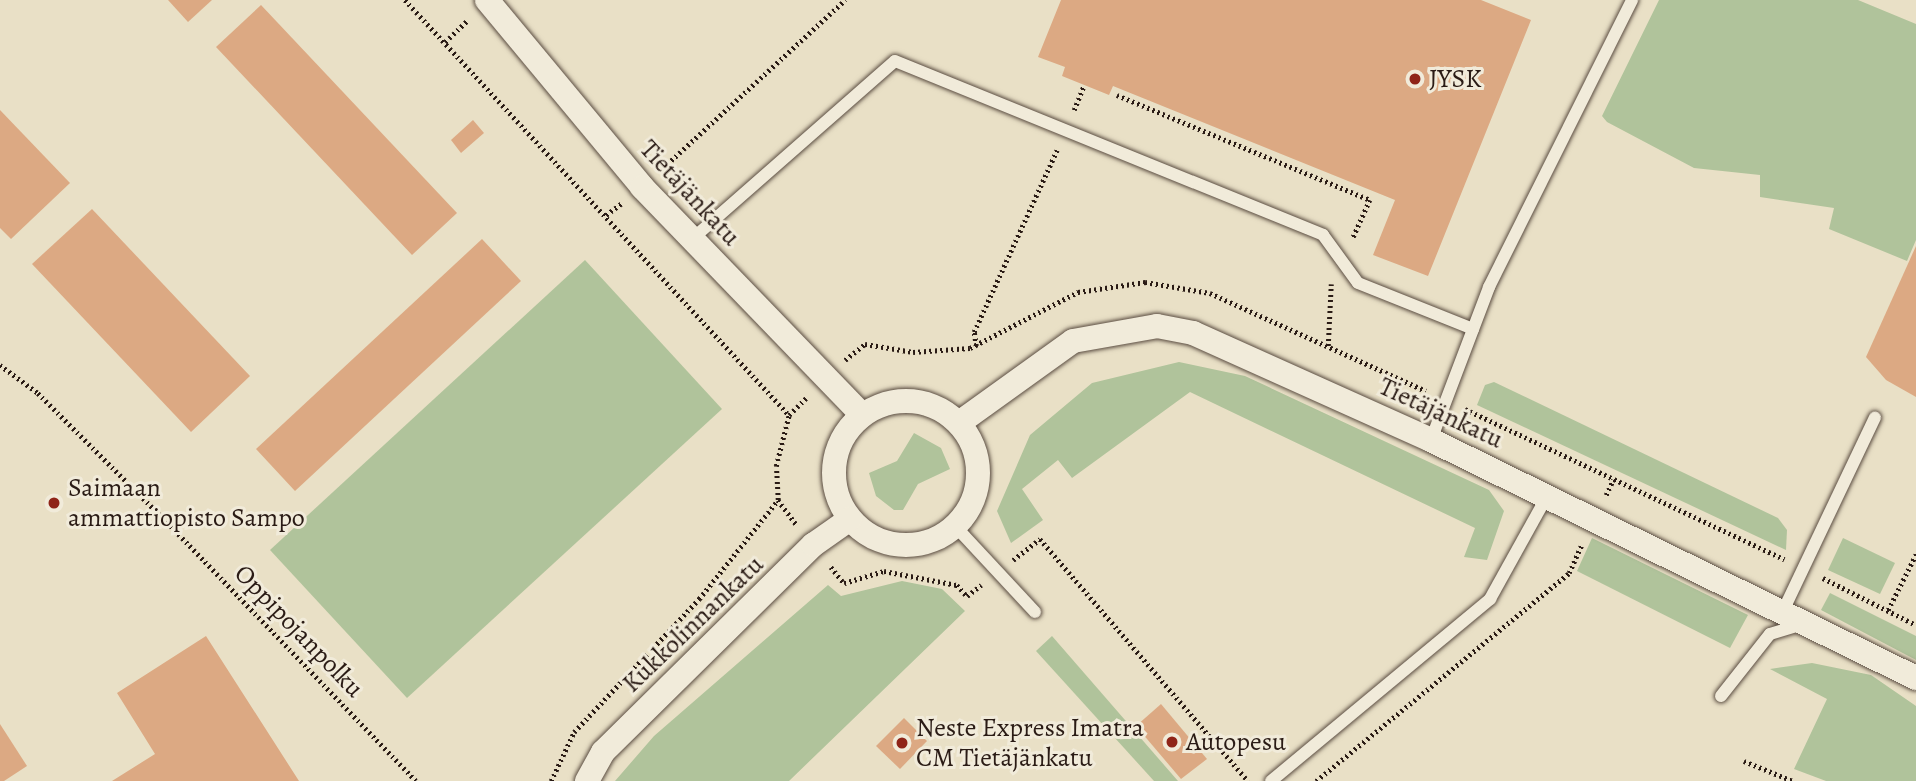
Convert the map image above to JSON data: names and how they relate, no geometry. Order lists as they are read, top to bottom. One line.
{"streets":{"street":["Tietäjänkatu","Kukkolinnankatu"],"path":["Oppipojanpolku"]},"crossings":[["Tietäjänkatu","Kukkolinnankatu"]],"places":["JYSK","Saimaan ammattiopisto Sampo","Autopesu","Neste Express Imatra CM Tietäjänkatu"]}
